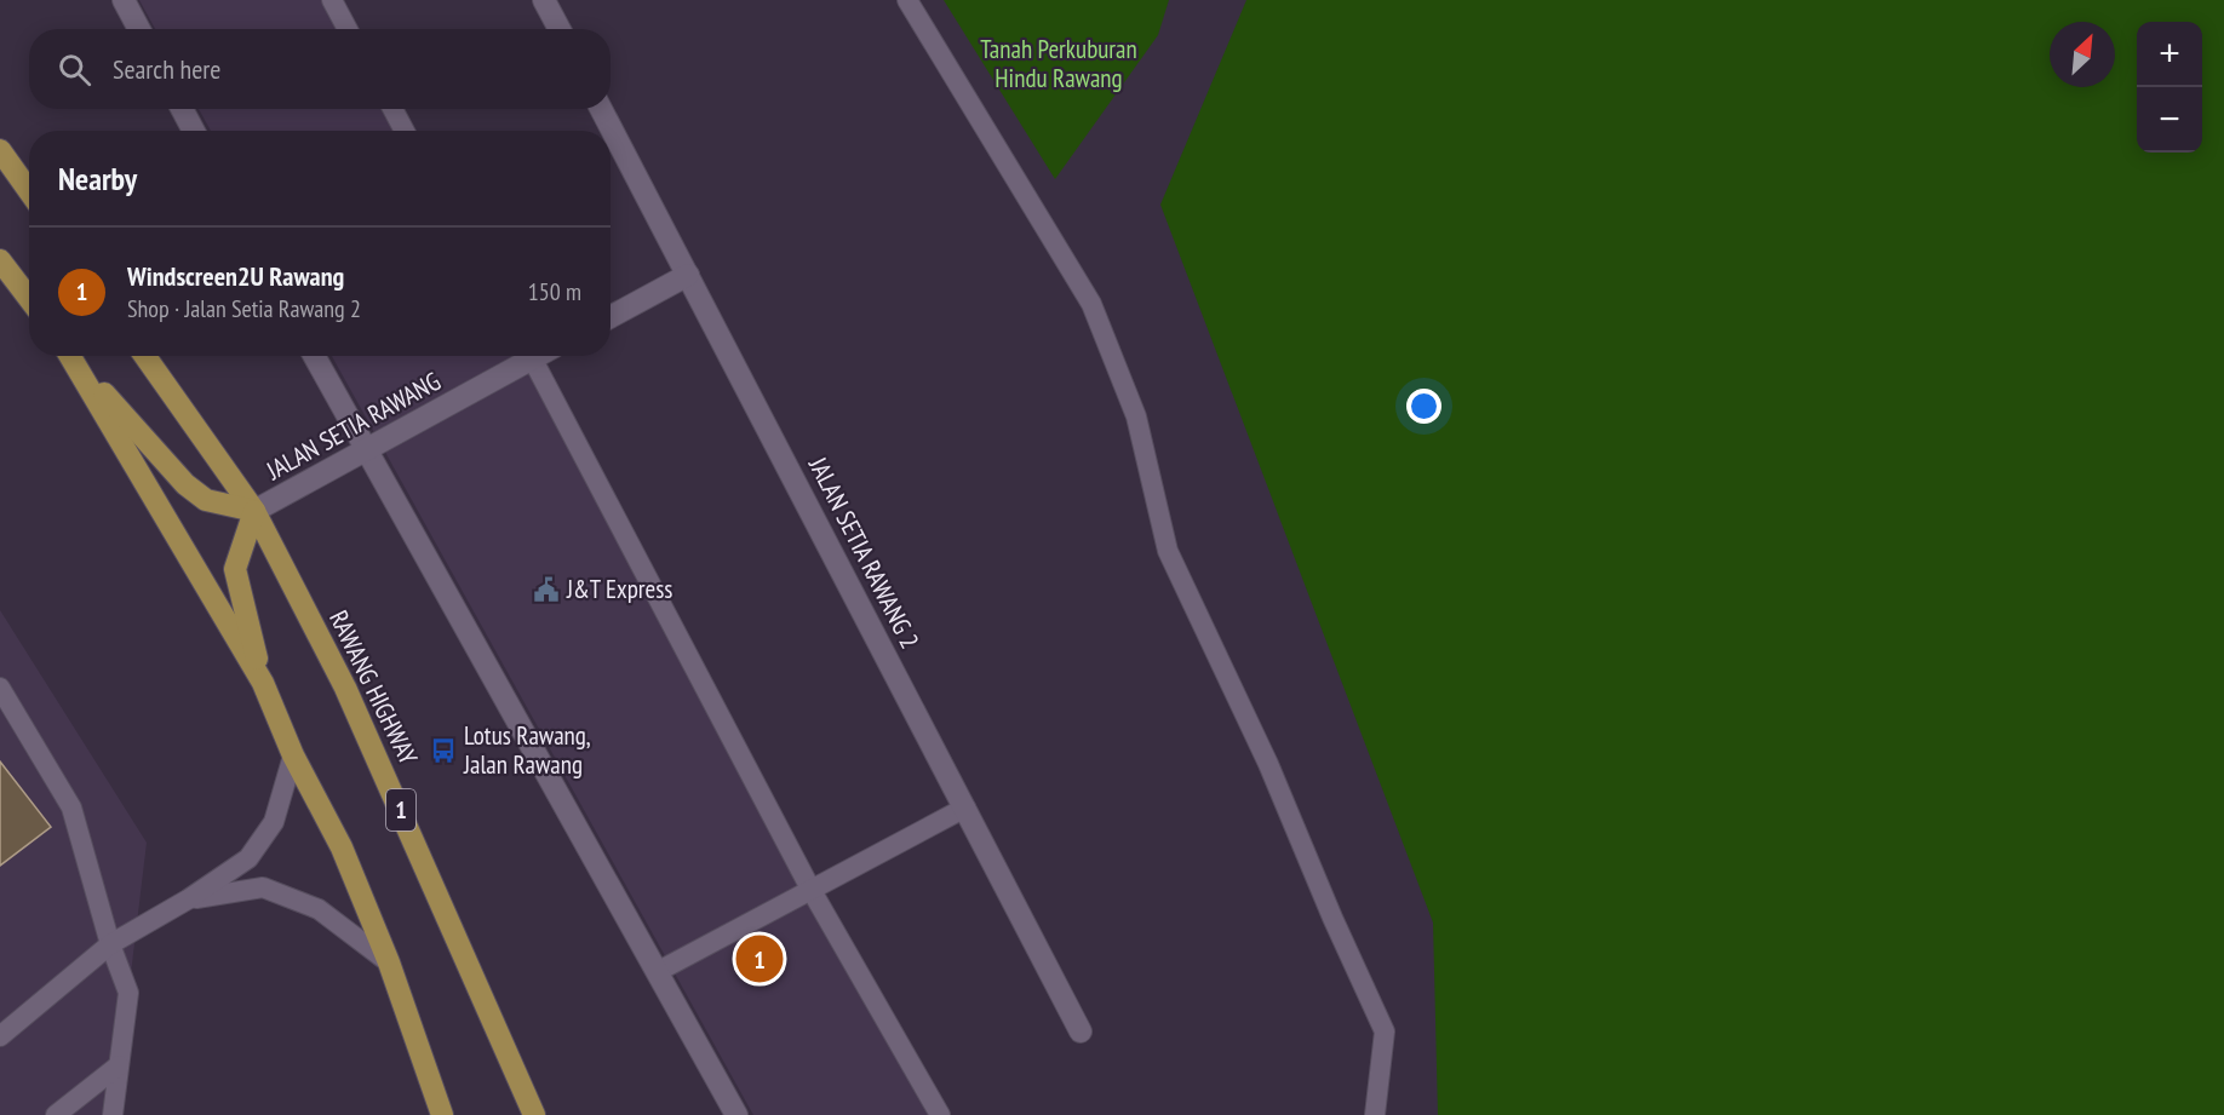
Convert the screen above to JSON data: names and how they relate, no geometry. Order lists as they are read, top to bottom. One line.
{"streets":{"main road":["RAWANG HIGHWAY","1"],"street":["JALAN SETIA RAWANG","JALAN SETIA RAWANG 2"]},"crossings":[["JALAN SETIA RAWANG","RAWANG HIGHWAY"]],"parks":["Tanah Perkuburan Hindu Rawang"],"places":{"public building":["J&T Express"],"bus stop":["Lotus Rawang, Jalan Rawang"]},"north":"top right","page":{"map_buttons":["+","−"],"search":"Search here","heading":"Nearby","list":[{"mark":"1","name":"Windscreen2U Rawang","note":"Shop · Jalan Setia Rawang 2","value":"150 m"}],"pins":"1"}}
